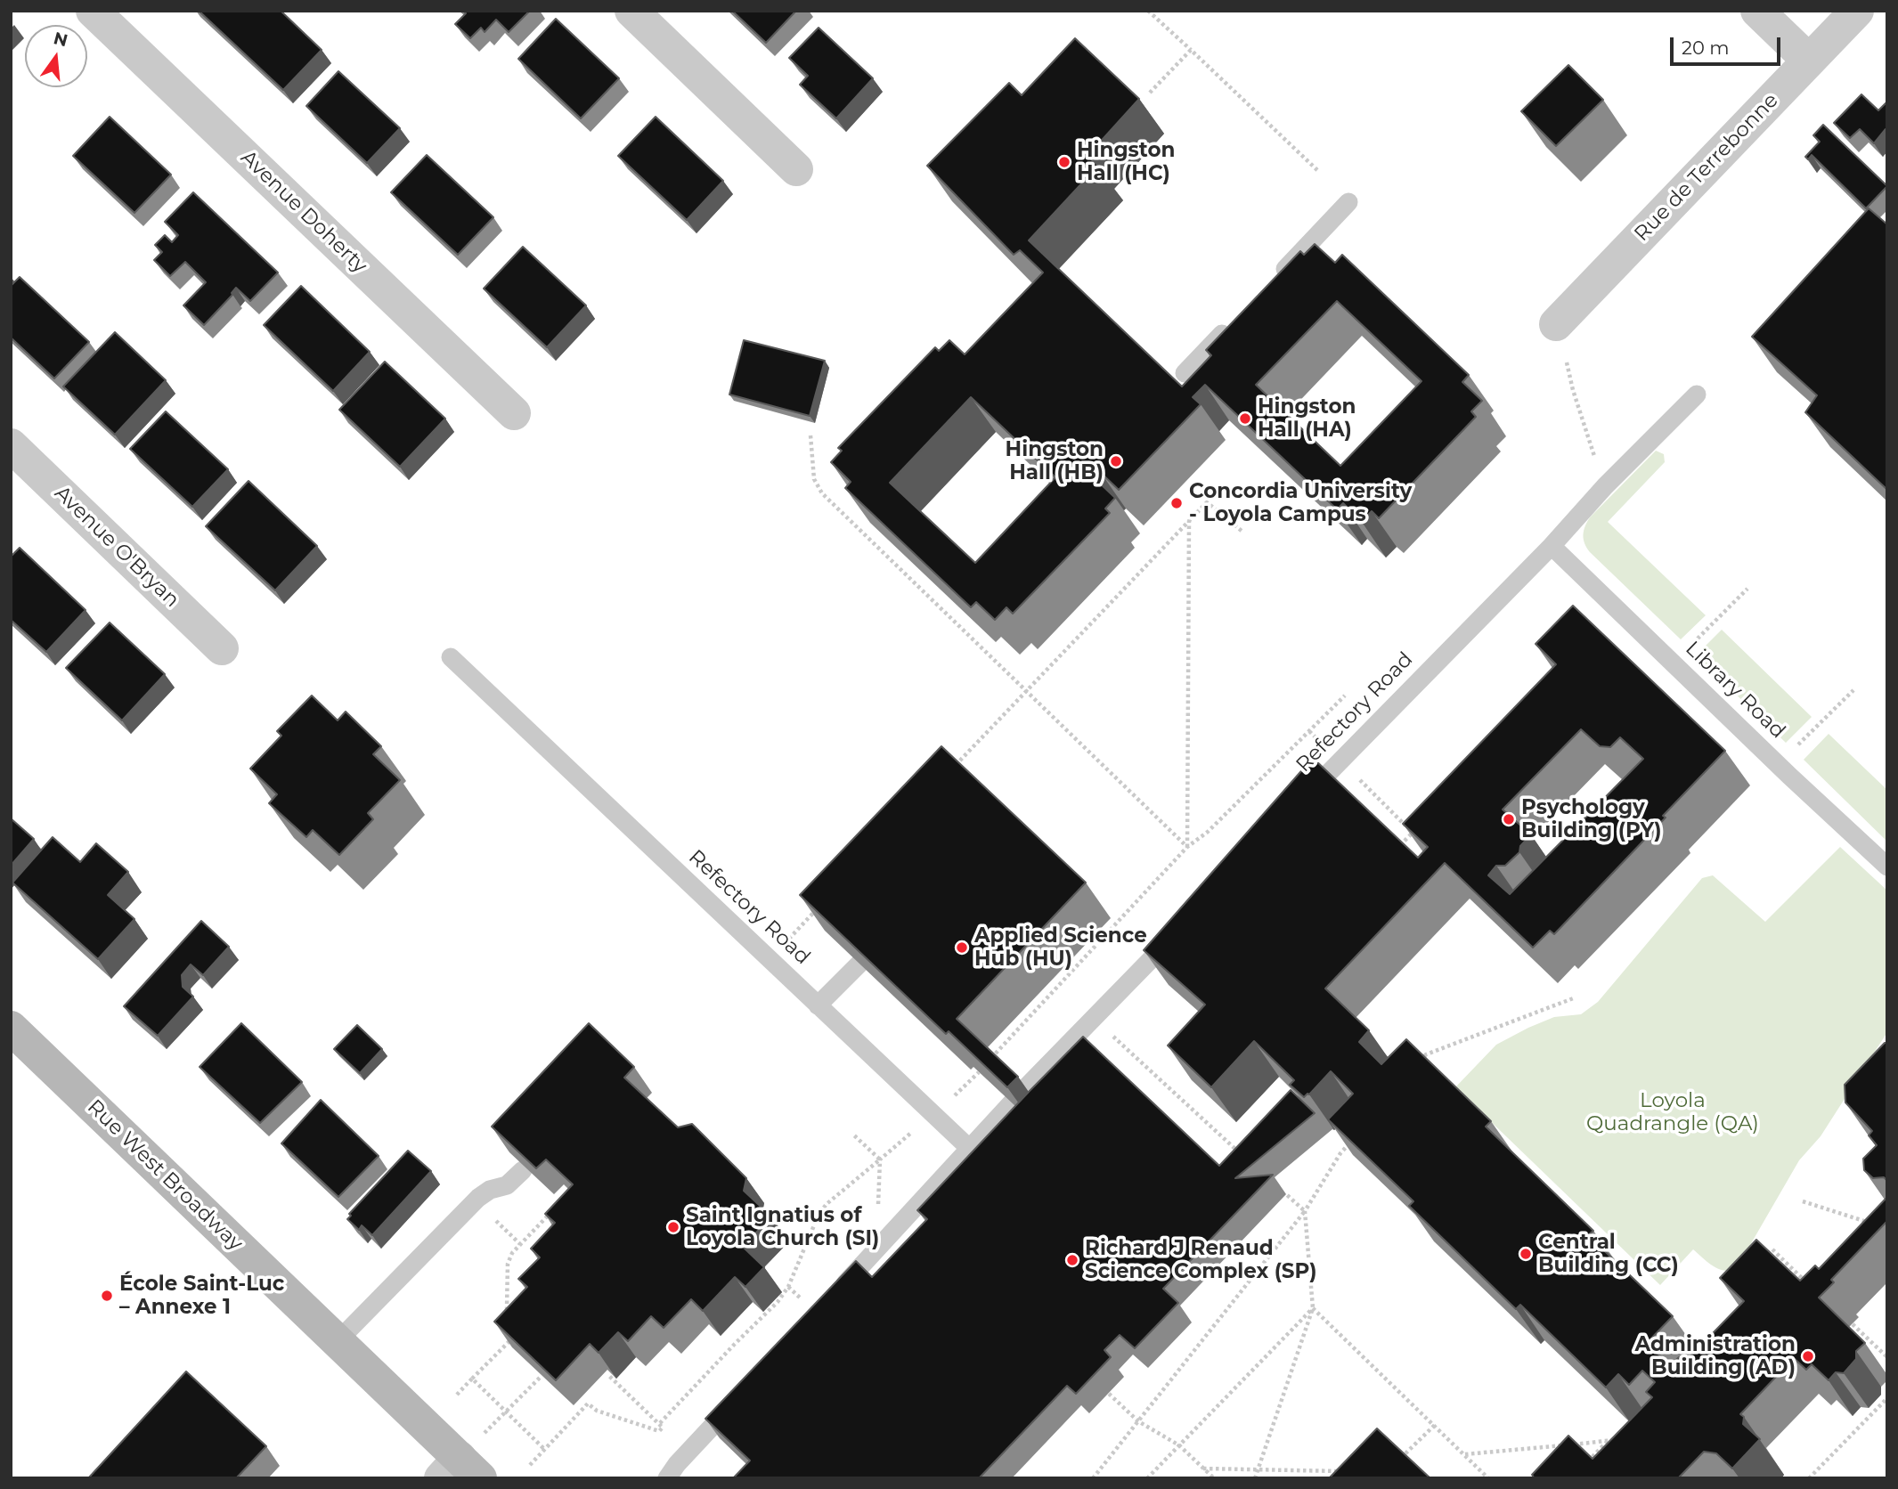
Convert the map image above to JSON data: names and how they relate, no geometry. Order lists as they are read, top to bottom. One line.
{"streets":{"street":["Rue de Terrebonne","Avenue Doherty","Avenue O'Bryan","Rue West Broadway"],"lane":["Library Road","Refectory Road"]},"crossings":[["Library Road","Refectory Road"]],"parks":["Loyola Quadrangle (QA)"],"places":["Hingston Hall (HC)","Hingston Hall (HA)","Hingston Hall (HB)","Concordia University - Loyola Campus","Psychology Building (PY)","Applied Science Hub (HU)","Saint Ignatius of Loyola Church (SI)","Central Building (CC)","Richard J Renaud Science Complex (SP)","École Saint-Luc – Annexe 1","Administration Building (AD)"],"scale_bar":"20 m","north":"top"}
